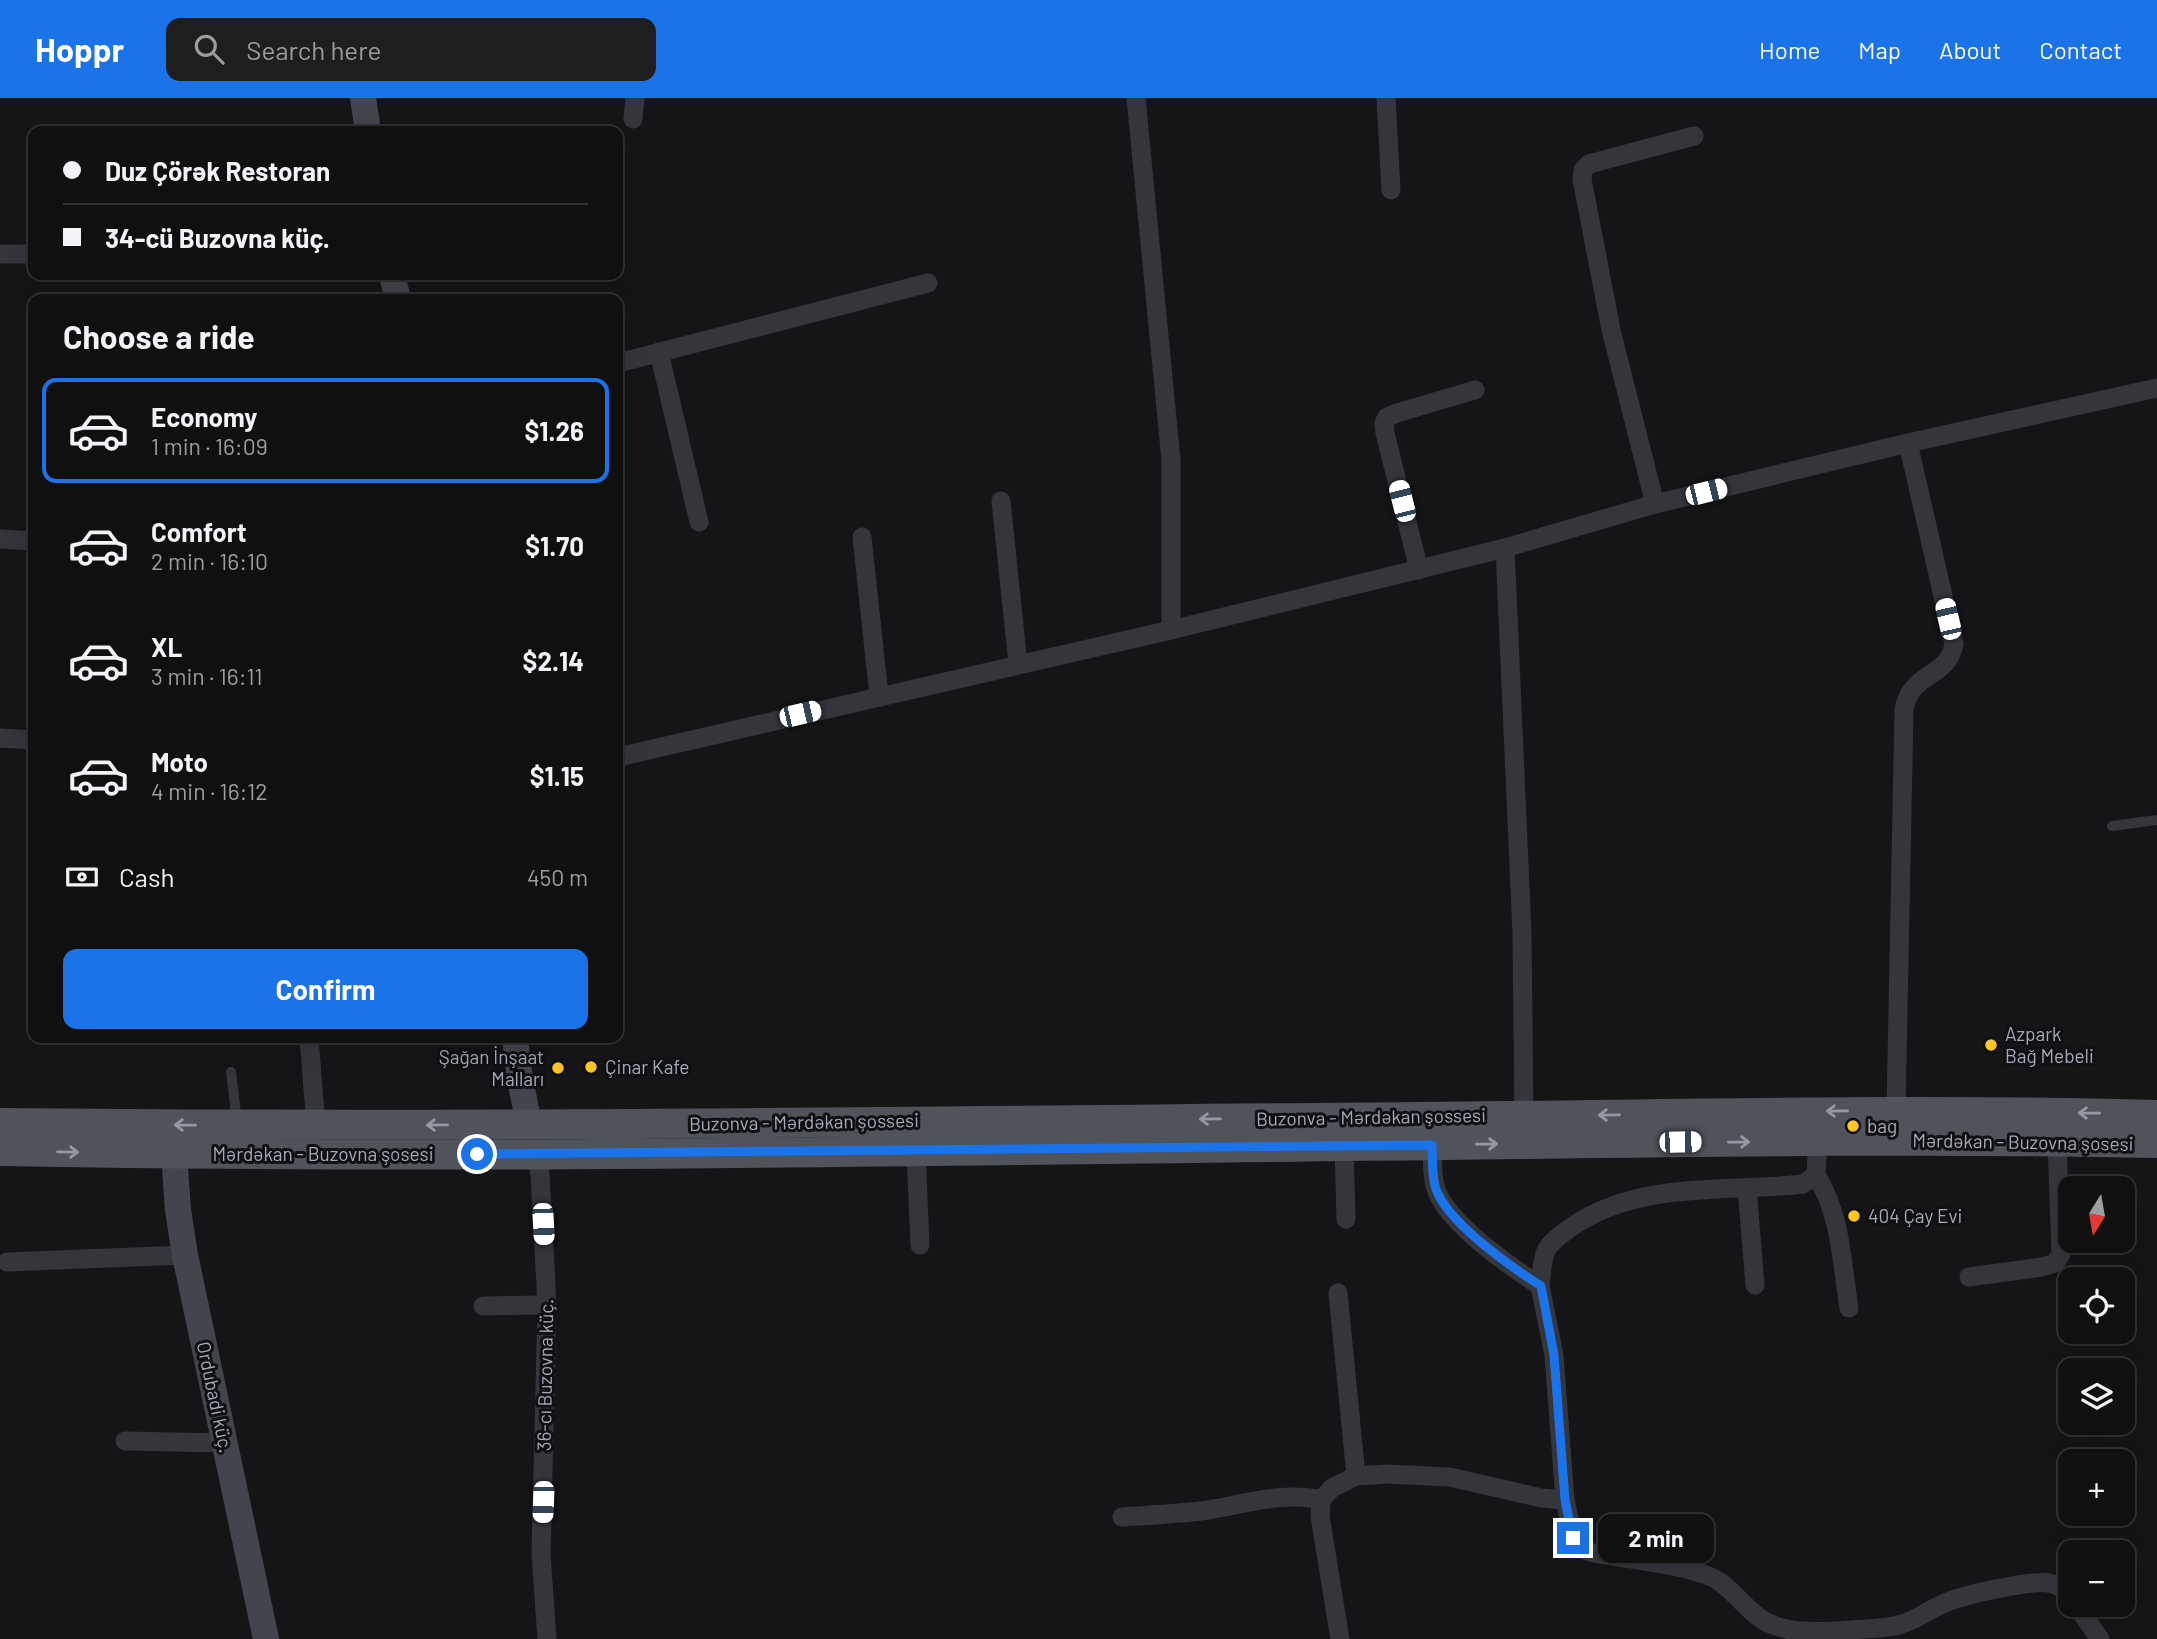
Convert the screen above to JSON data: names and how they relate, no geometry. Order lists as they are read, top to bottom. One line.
{"streets":{"main road":["Buzonva - Mərdəkan şossesi","Mərdəkan - Buzovna şosesi"],"street":["36-cı Buzovna küç.","Ordubadi küç."]},"crossings":[["Buzonva - Mərdəkan şossesi","Mərdəkan - Buzovna şosesi"],["Mərdəkan - Buzovna şosesi","36-cı Buzovna küç."],["Mərdəkan - Buzovna şosesi","Ordubadi küç."]],"one_way":["Buzonva - Mərdəkan şossesi"],"places":["Azpark Bağ Mebeli","Çinar Kafe","Şağan İnşaat Malları","bag","404 Çay Evi"],"north":"bottom","page":{"header":"Hoppr","search":"Search here","nav":["Home","Map","About","Contact"],"banner":["Duz Çörək Restoran","34-cü Buzovna küç."],"heading":"Choose a ride","list":[{"name":"Economy","note":"1 min · 16:09","value":"$1.26"},{"name":"Comfort","note":"2 min · 16:10","value":"$1.70"},{"name":"XL","note":"3 min · 16:11","value":"$2.14"},{"name":"Moto","note":"4 min · 16:12","value":"$1.15"}],"pay":["Cash","450 m"],"buttons":"Confirm","map_buttons":["+","−"],"bubble":"2 min"}}
